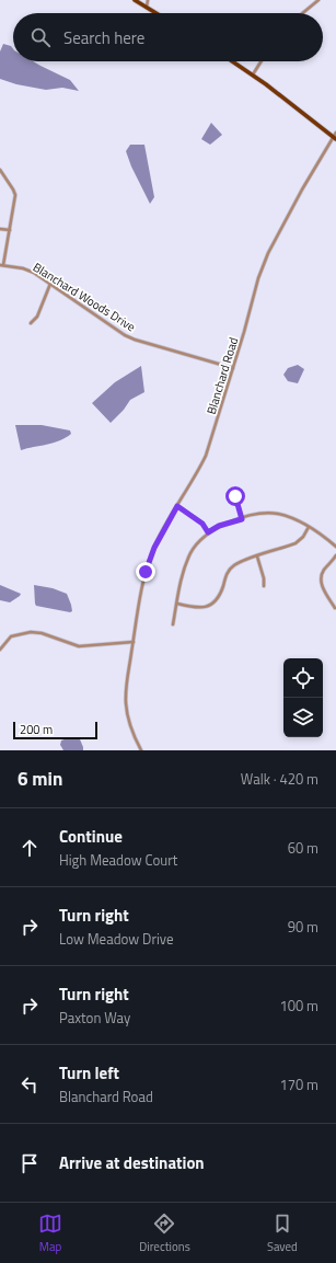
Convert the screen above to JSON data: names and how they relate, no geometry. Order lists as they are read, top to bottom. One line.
{"streets":{"street":["Blanchard Woods Drive","Blanchard Road"]},"crossings":[["Blanchard Woods Drive","Blanchard Road"]],"scale_bar":"200 m","page":{"search":"Search here","scale":"200 m","heading":["6 min","Walk · 420 m"],"list":[["Continue","High Meadow Court","60 m"],["Turn right","Low Meadow Drive","90 m"],["Turn right","Paxton Way","100 m"],["Turn left","Blanchard Road","170 m"],"Arrive at destination"],"nav":["Map","Directions","Saved"]}}
